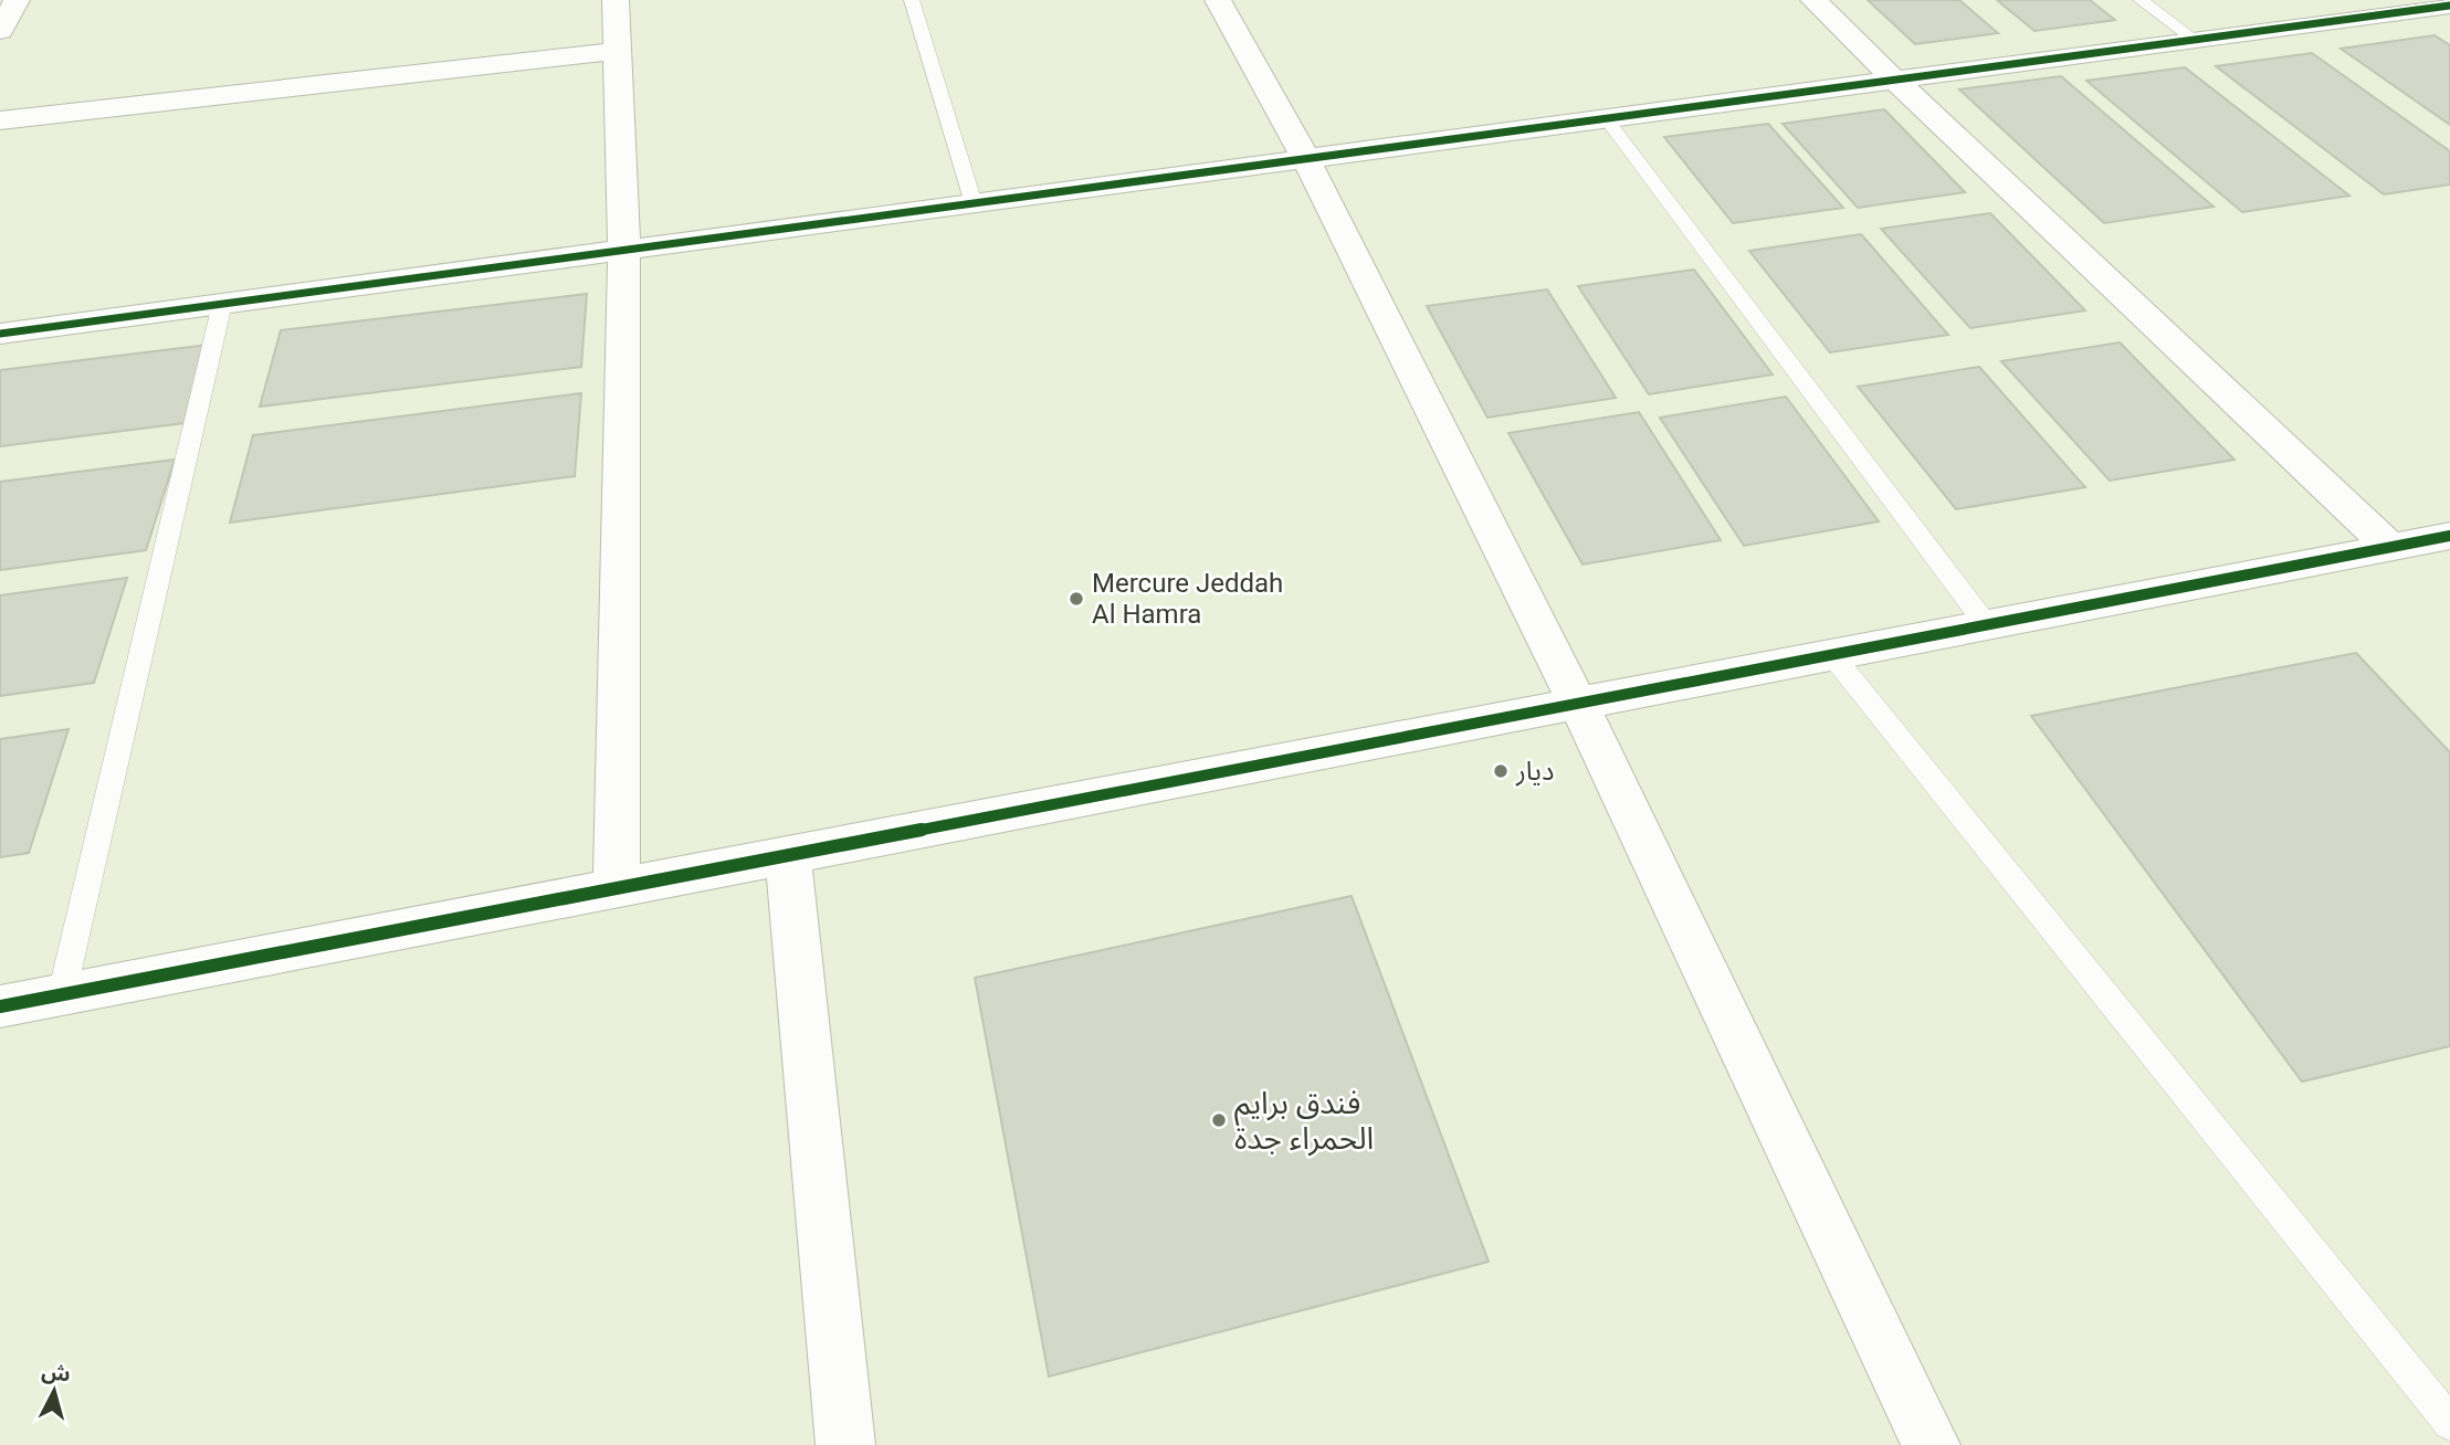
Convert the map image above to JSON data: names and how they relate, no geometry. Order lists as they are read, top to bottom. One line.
{"places":["Mercure Jeddah Al Hamra","ديار","فندق برايم الحمراء جدة"],"north":"top"}
